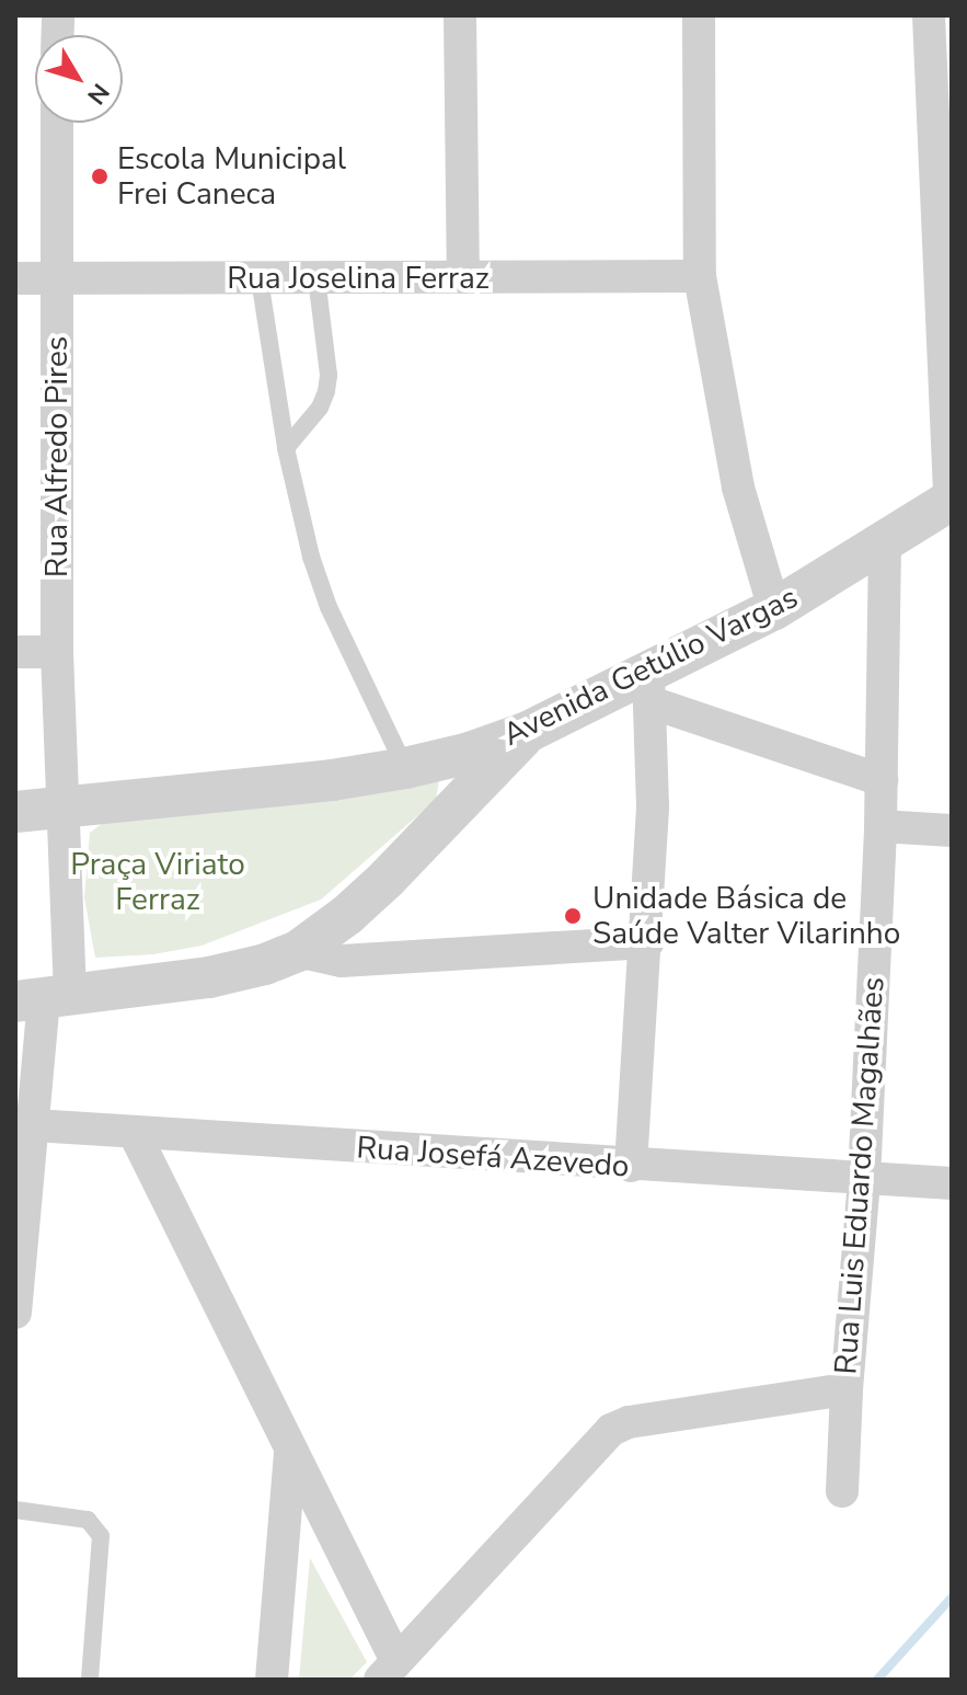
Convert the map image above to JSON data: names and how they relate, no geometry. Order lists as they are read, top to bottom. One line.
{"streets":{"street":["Rua Joselina Ferraz","Rua Alfredo Pires","Avenida Getúlio Vargas","Rua Josefá Azevedo","Rua Luis Eduardo Magalhães"]},"crossings":[["Rua Joselina Ferraz","Rua Alfredo Pires"],["Rua Alfredo Pires","Avenida Getúlio Vargas"],["Avenida Getúlio Vargas","Rua Luis Eduardo Magalhães"],["Rua Josefá Azevedo","Rua Luis Eduardo Magalhães"]],"parks":["Praça Viriato Ferraz"],"places":["Escola Municipal Frei Caneca","Unidade Básica de Saúde Valter Vilarinho"],"north":"bottom right"}
